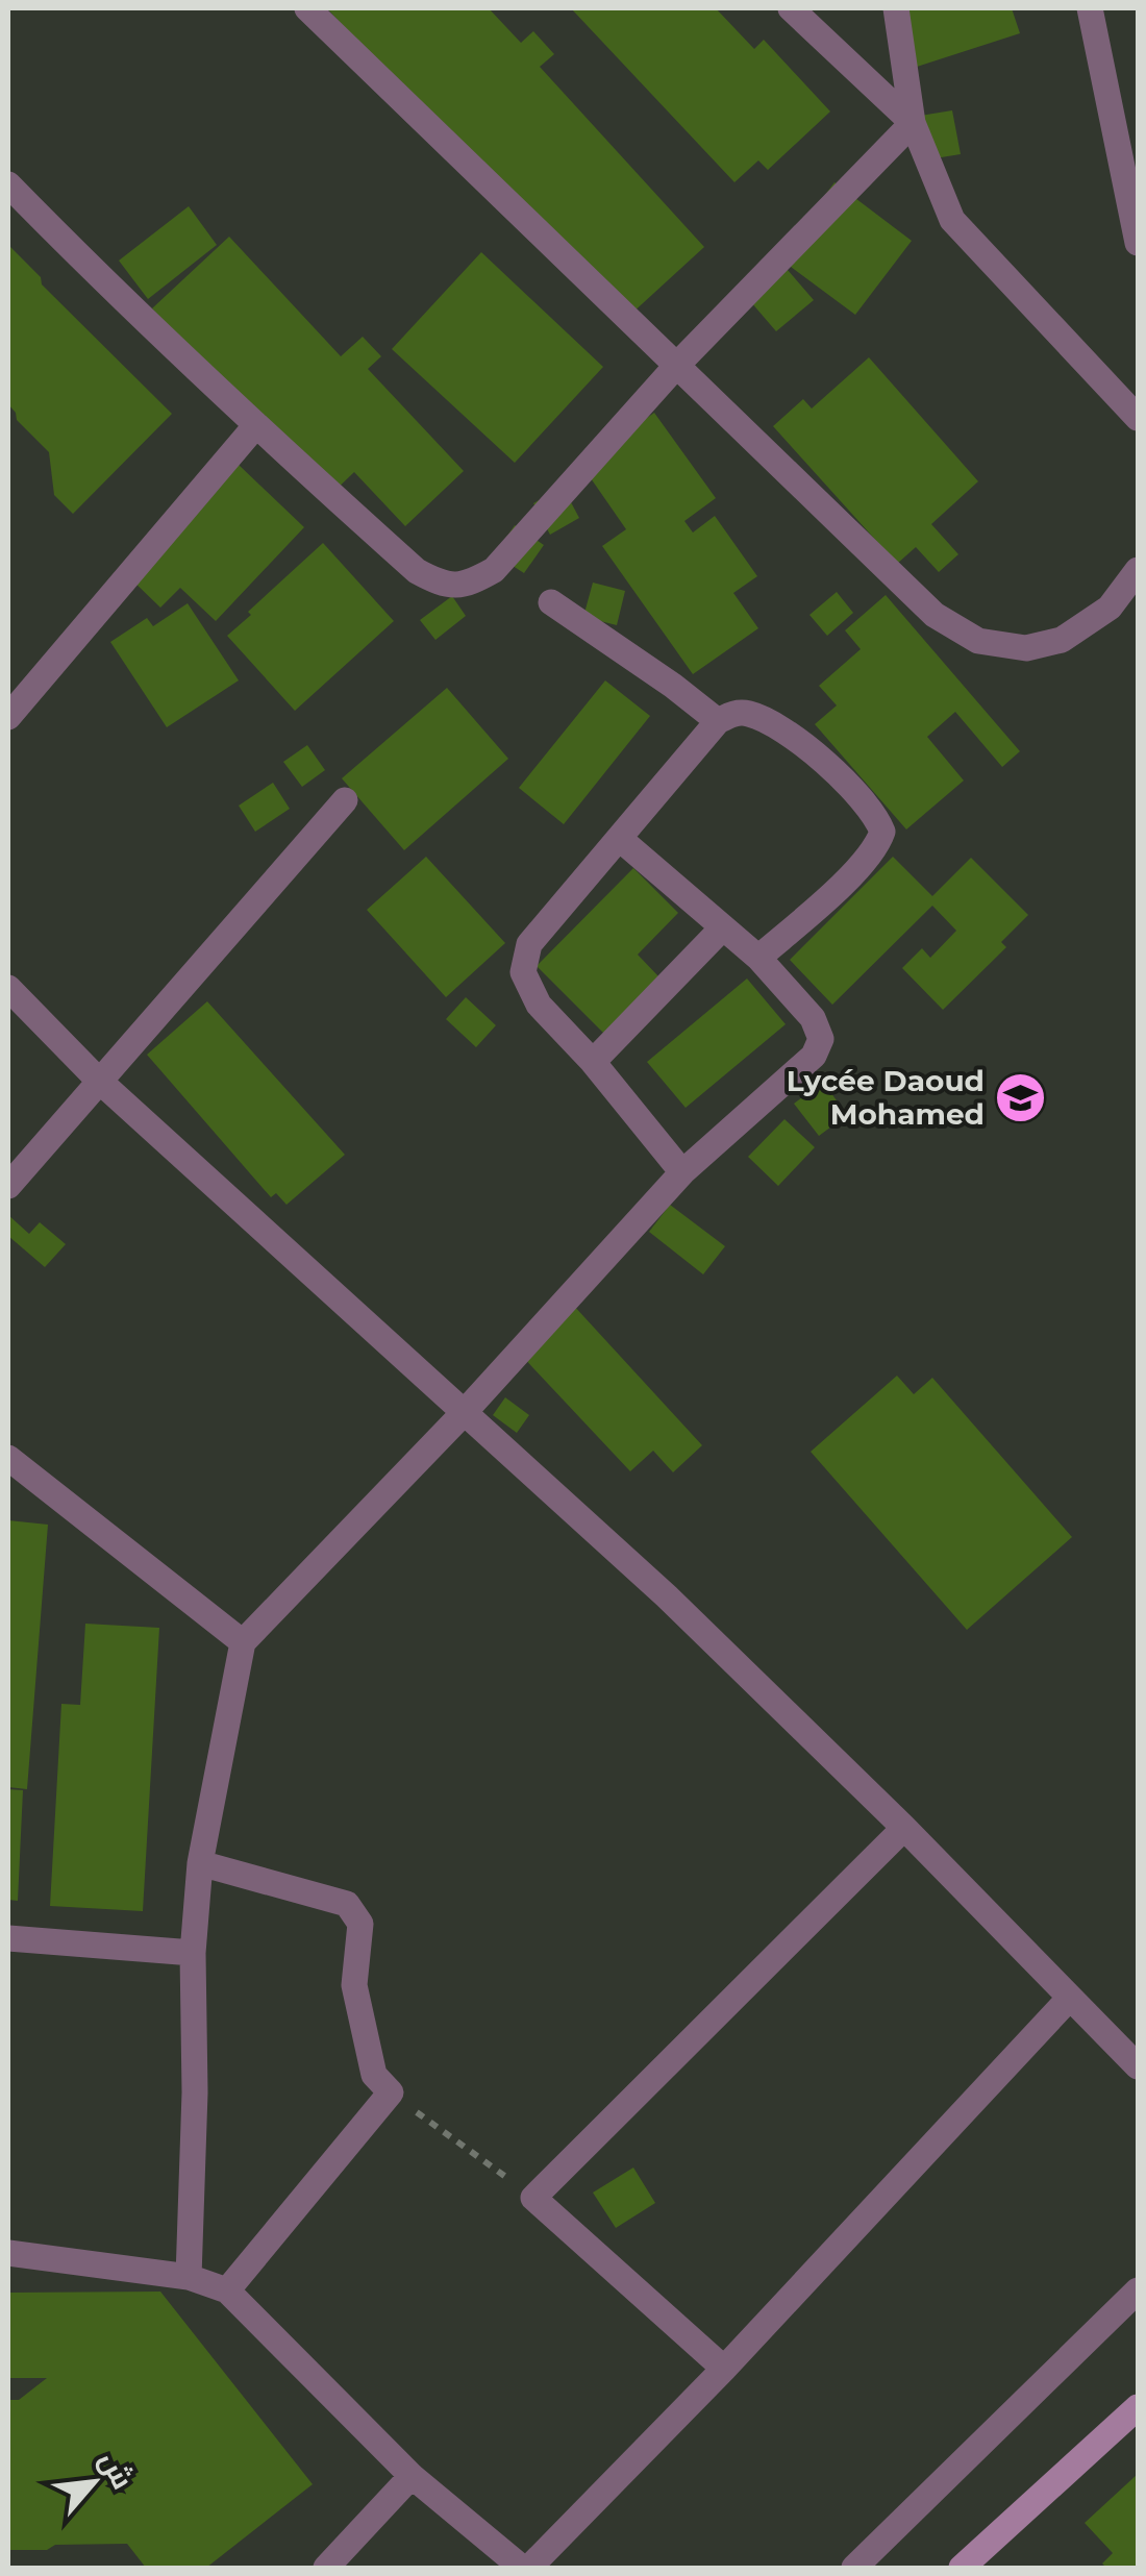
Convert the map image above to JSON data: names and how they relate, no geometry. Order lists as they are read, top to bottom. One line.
{"places":{"school or university":["Lycée Daoud Mohamed"]},"north":"top right"}
